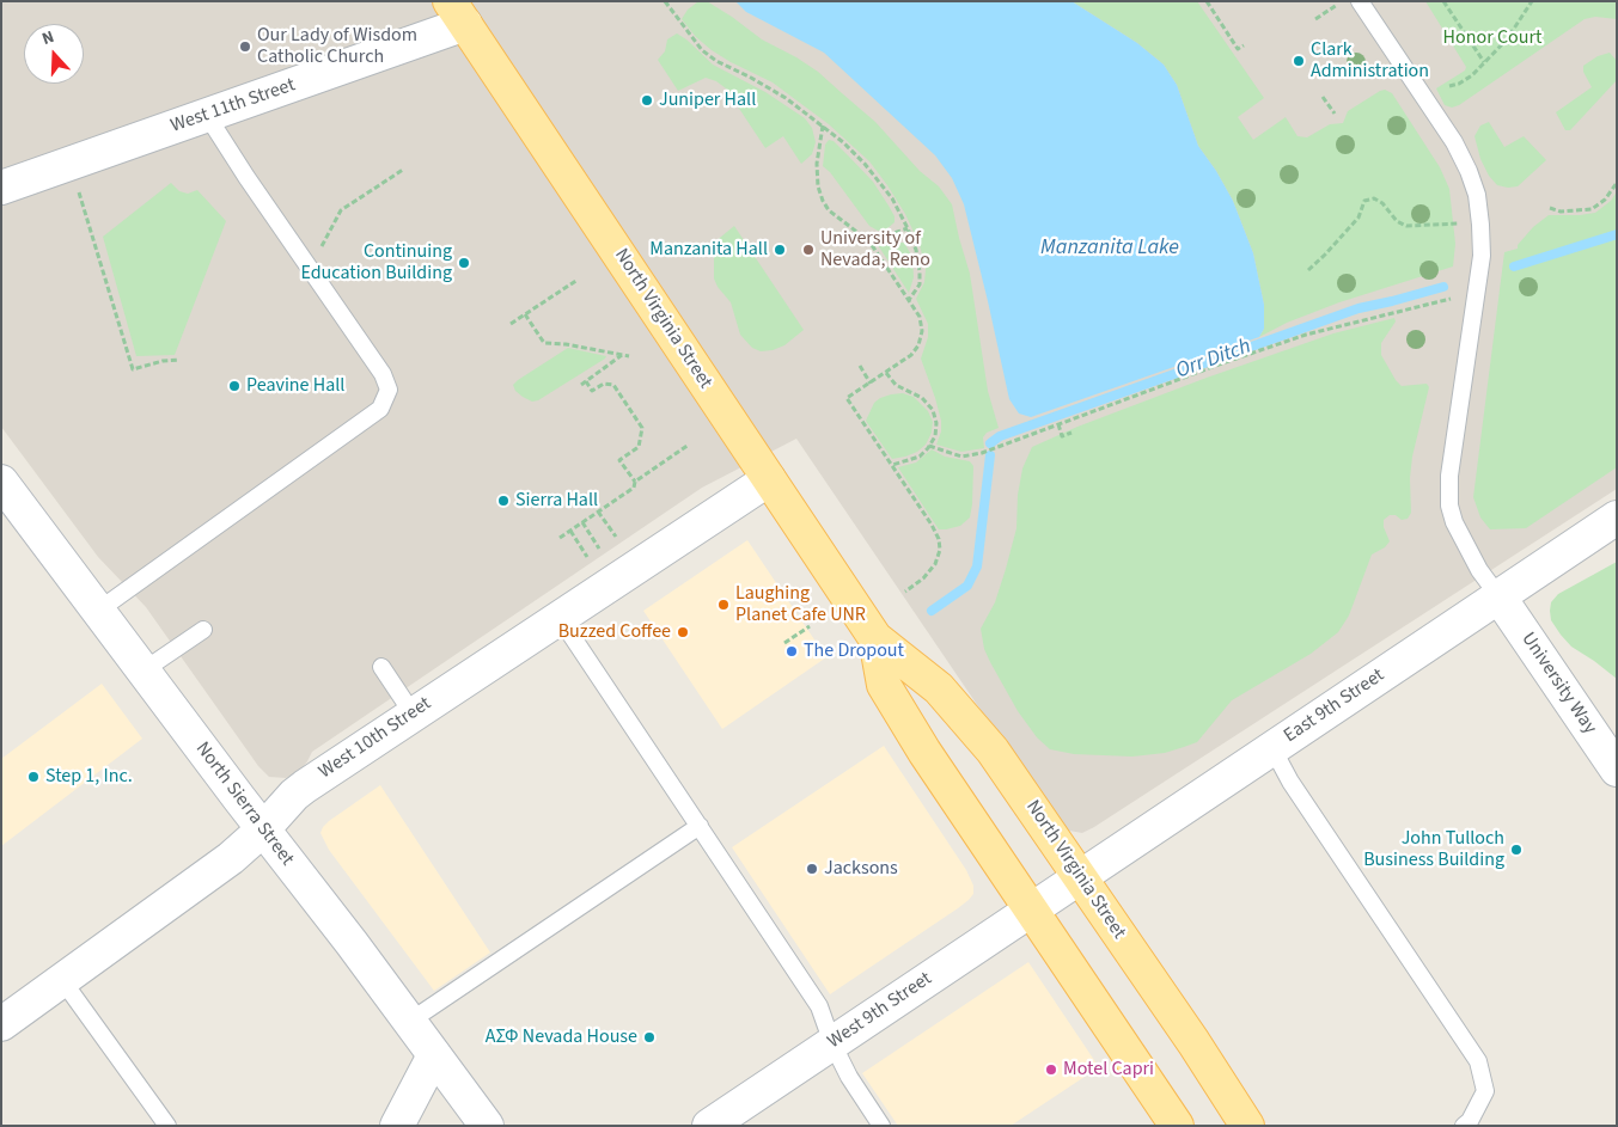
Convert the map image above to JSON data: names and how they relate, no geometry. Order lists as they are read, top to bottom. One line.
{"streets":{"main road":["North Virginia Street"],"street":["West 11th Street","University Way","East 9th Street","West 10th Street","North Sierra Street","West 9th Street"]},"crossings":[["West 11th Street","North Virginia Street"],["North Virginia Street","East 9th Street"],["North Virginia Street","West 10th Street"],["North Virginia Street","West 9th Street"],["University Way","East 9th Street"],["East 9th Street","West 9th Street"],["West 10th Street","North Sierra Street"]],"water":["Manzanita Lake","Orr Ditch"],"parks":["Honor Court"],"places":["Our Lady of Wisdom Catholic Church","Clark Administration","Juniper Hall","Manzanita Hall","University of Nevada, Reno","Continuing Education Building","Peavine Hall","Sierra Hall","Laughing Planet Cafe UNR","Buzzed Coffee","The Dropout","Step 1, Inc.","John Tulloch Business Building","Jacksons","ΑΣΦ Nevada House","Motel Capri"],"north":"top"}
